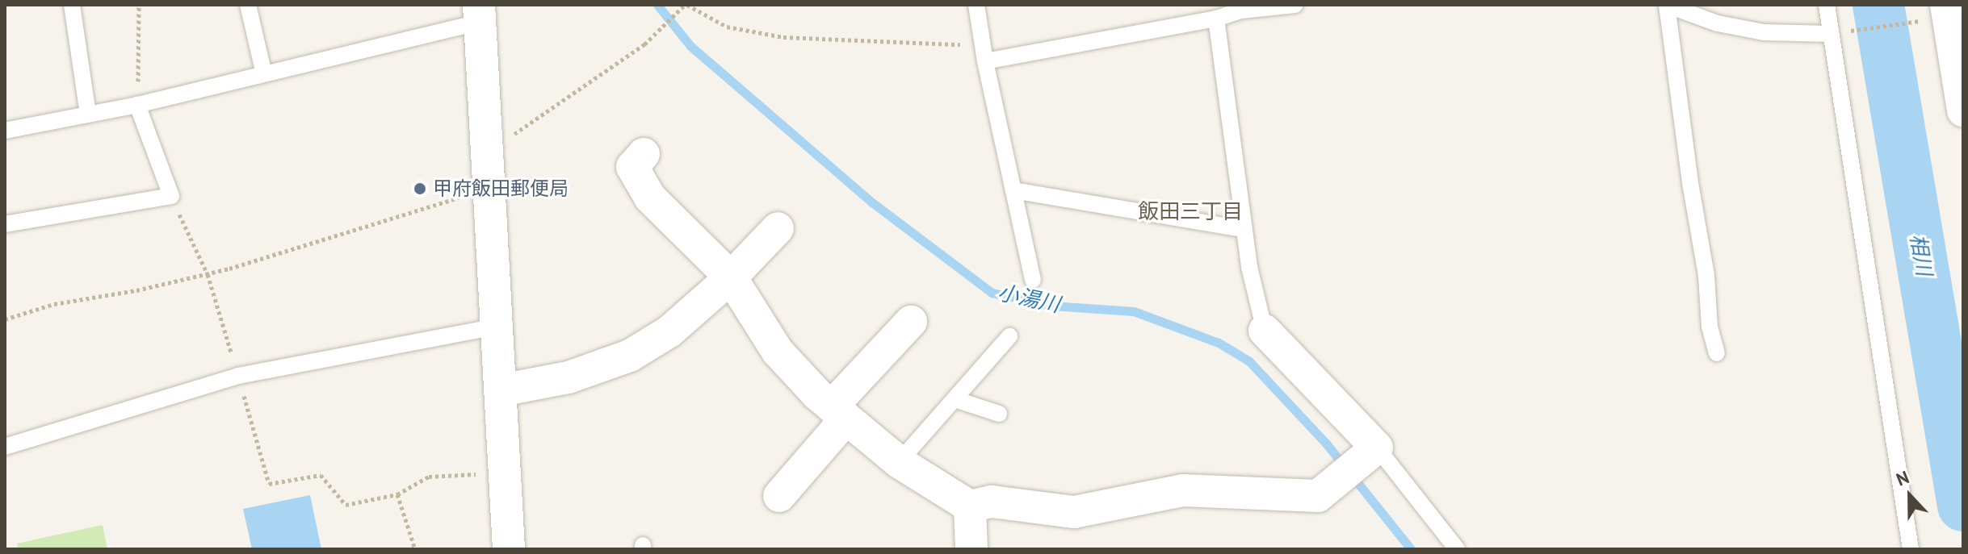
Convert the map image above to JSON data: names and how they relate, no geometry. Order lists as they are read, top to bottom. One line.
{"districts":["飯田三丁目"],"water":["相川","小湯川"],"places":["甲府飯田郵便局"],"north":"top"}
